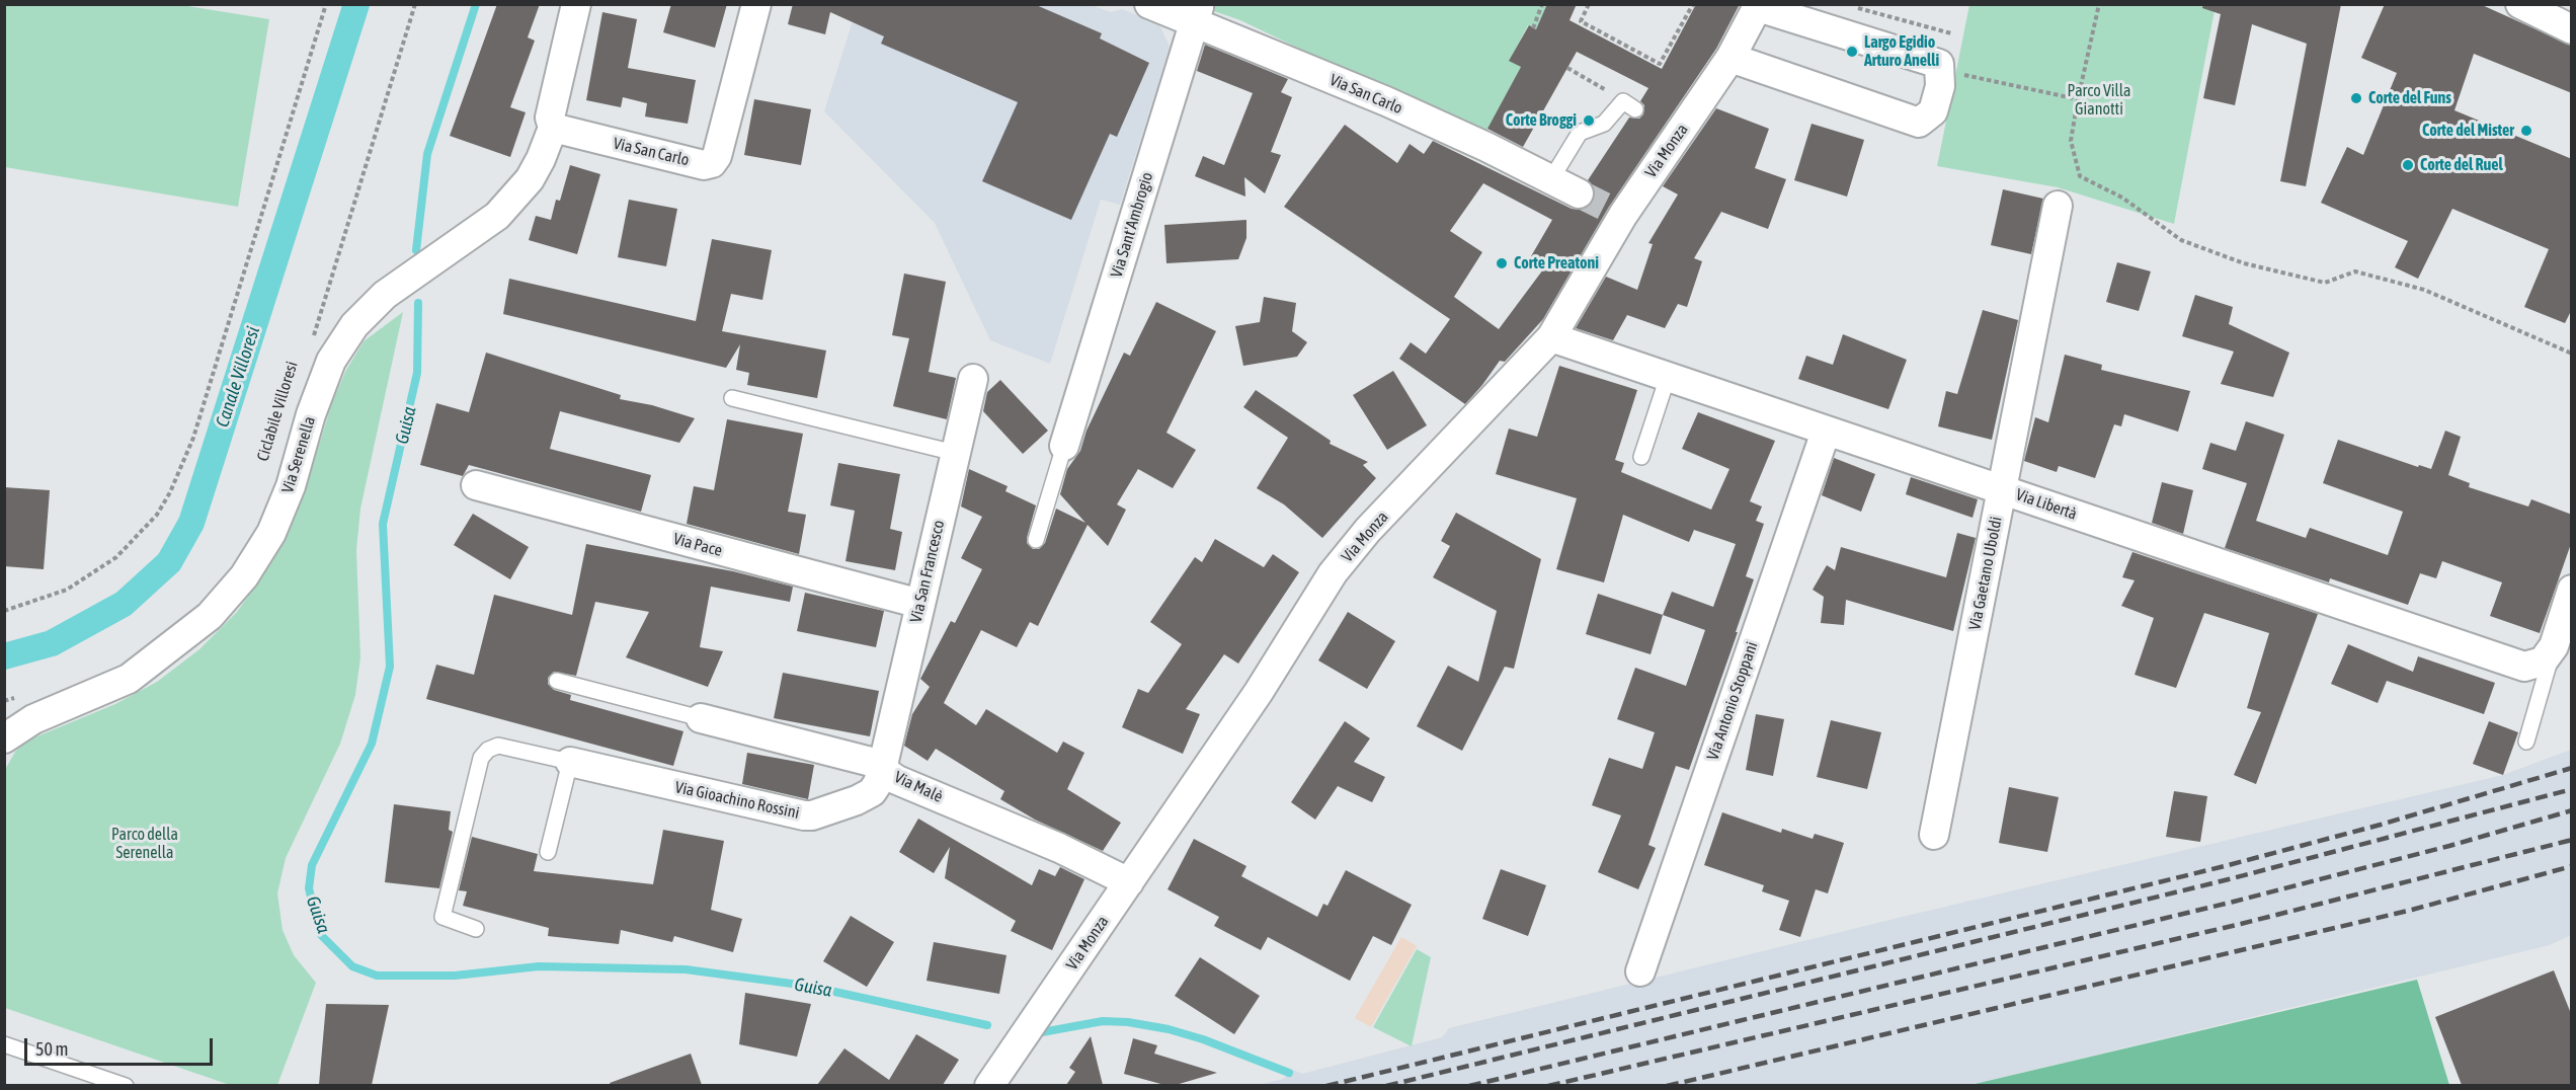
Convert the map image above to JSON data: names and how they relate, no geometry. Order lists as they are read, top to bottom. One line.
{"streets":{"street":["Via San Carlo","Via Monza","Via Sant'Ambrogio","Via Serenella","Via Libertà","Via Pace","Via San Francesco","Via Gaetano Uboldi","Via Antonio Stoppani","Via Malè","Via Gioachino Rossini"]},"crossings":[["Via San Carlo","Via Sant'Ambrogio"],["Via San Carlo","Via Serenella"],["Via Monza","Via Libertà"],["Via Monza","Via Malè"],["Via Libertà","Via Gaetano Uboldi"],["Via Libertà","Via Antonio Stoppani"],["Via Pace","Via San Francesco"],["Via San Francesco","Via Malè"],["Via San Francesco","Via Gioachino Rossini"],["Via Malè","Via Gioachino Rossini"]],"water":["Canale Villoresi","Guisa"],"parks":["Parco Villa Gianotti","Parco della Serenella"],"places":["Largo Egidio Arturo Anelli","Corte del Funs","Corte Broggi","Corte del Mister","Corte del Ruel","Corte Preatoni"],"scale_bar":"50 m"}
